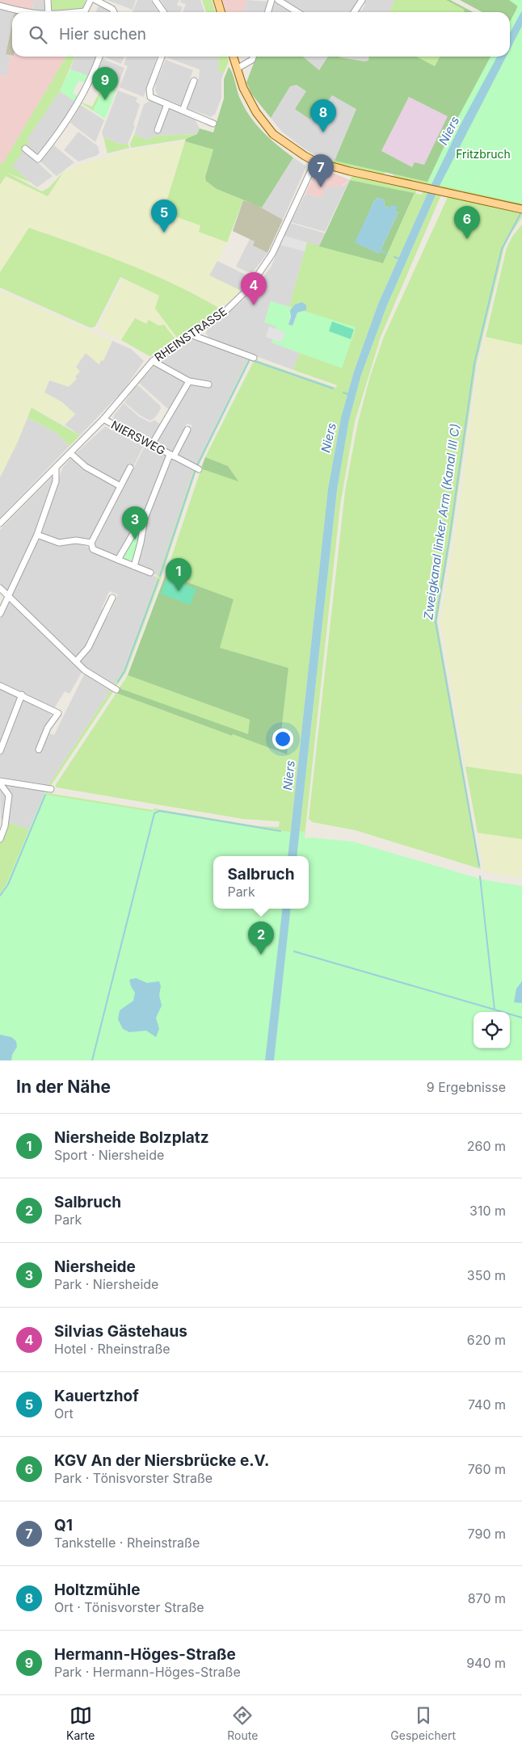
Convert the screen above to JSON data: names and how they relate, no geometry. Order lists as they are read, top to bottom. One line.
{"streets":{"street":["RHEINSTRASSE","NIERSWEG"]},"crossings":[["RHEINSTRASSE","NIERSWEG"]],"water":["Niers","Zweigkanal linker Arm (Kanal III C)"],"parks":["Fritzbruch"],"page":{"search":"Hier suchen","pins":["9","8","7","5","6","4","3","1","2"],"popup":["Salbruch","Park"],"heading":["In der Nähe","9 Ergebnisse"],"list":[{"mark":"1","name":"Niersheide Bolzplatz","note":"Sport · Niersheide","value":"260 m"},{"mark":"2","name":"Salbruch","note":"Park","value":"310 m"},{"mark":"3","name":"Niersheide","note":"Park · Niersheide","value":"350 m"},{"mark":"4","name":"Silvias Gästehaus","note":"Hotel · Rheinstraße","value":"620 m"},{"mark":"5","name":"Kauertzhof","note":"Ort","value":"740 m"},{"mark":"6","name":"KGV An der Niersbrücke e.V.","note":"Park · Tönisvorster Straße","value":"760 m"},{"mark":"7","name":"Q1","note":"Tankstelle · Rheinstraße","value":"790 m"},{"mark":"8","name":"Holtzmühle","note":"Ort · Tönisvorster Straße","value":"870 m"},{"mark":"9","name":"Hermann-Höges-Straße","note":"Park · Hermann-Höges-Straße","value":"940 m"}],"nav":["Karte","Route","Gespeichert"]}}
